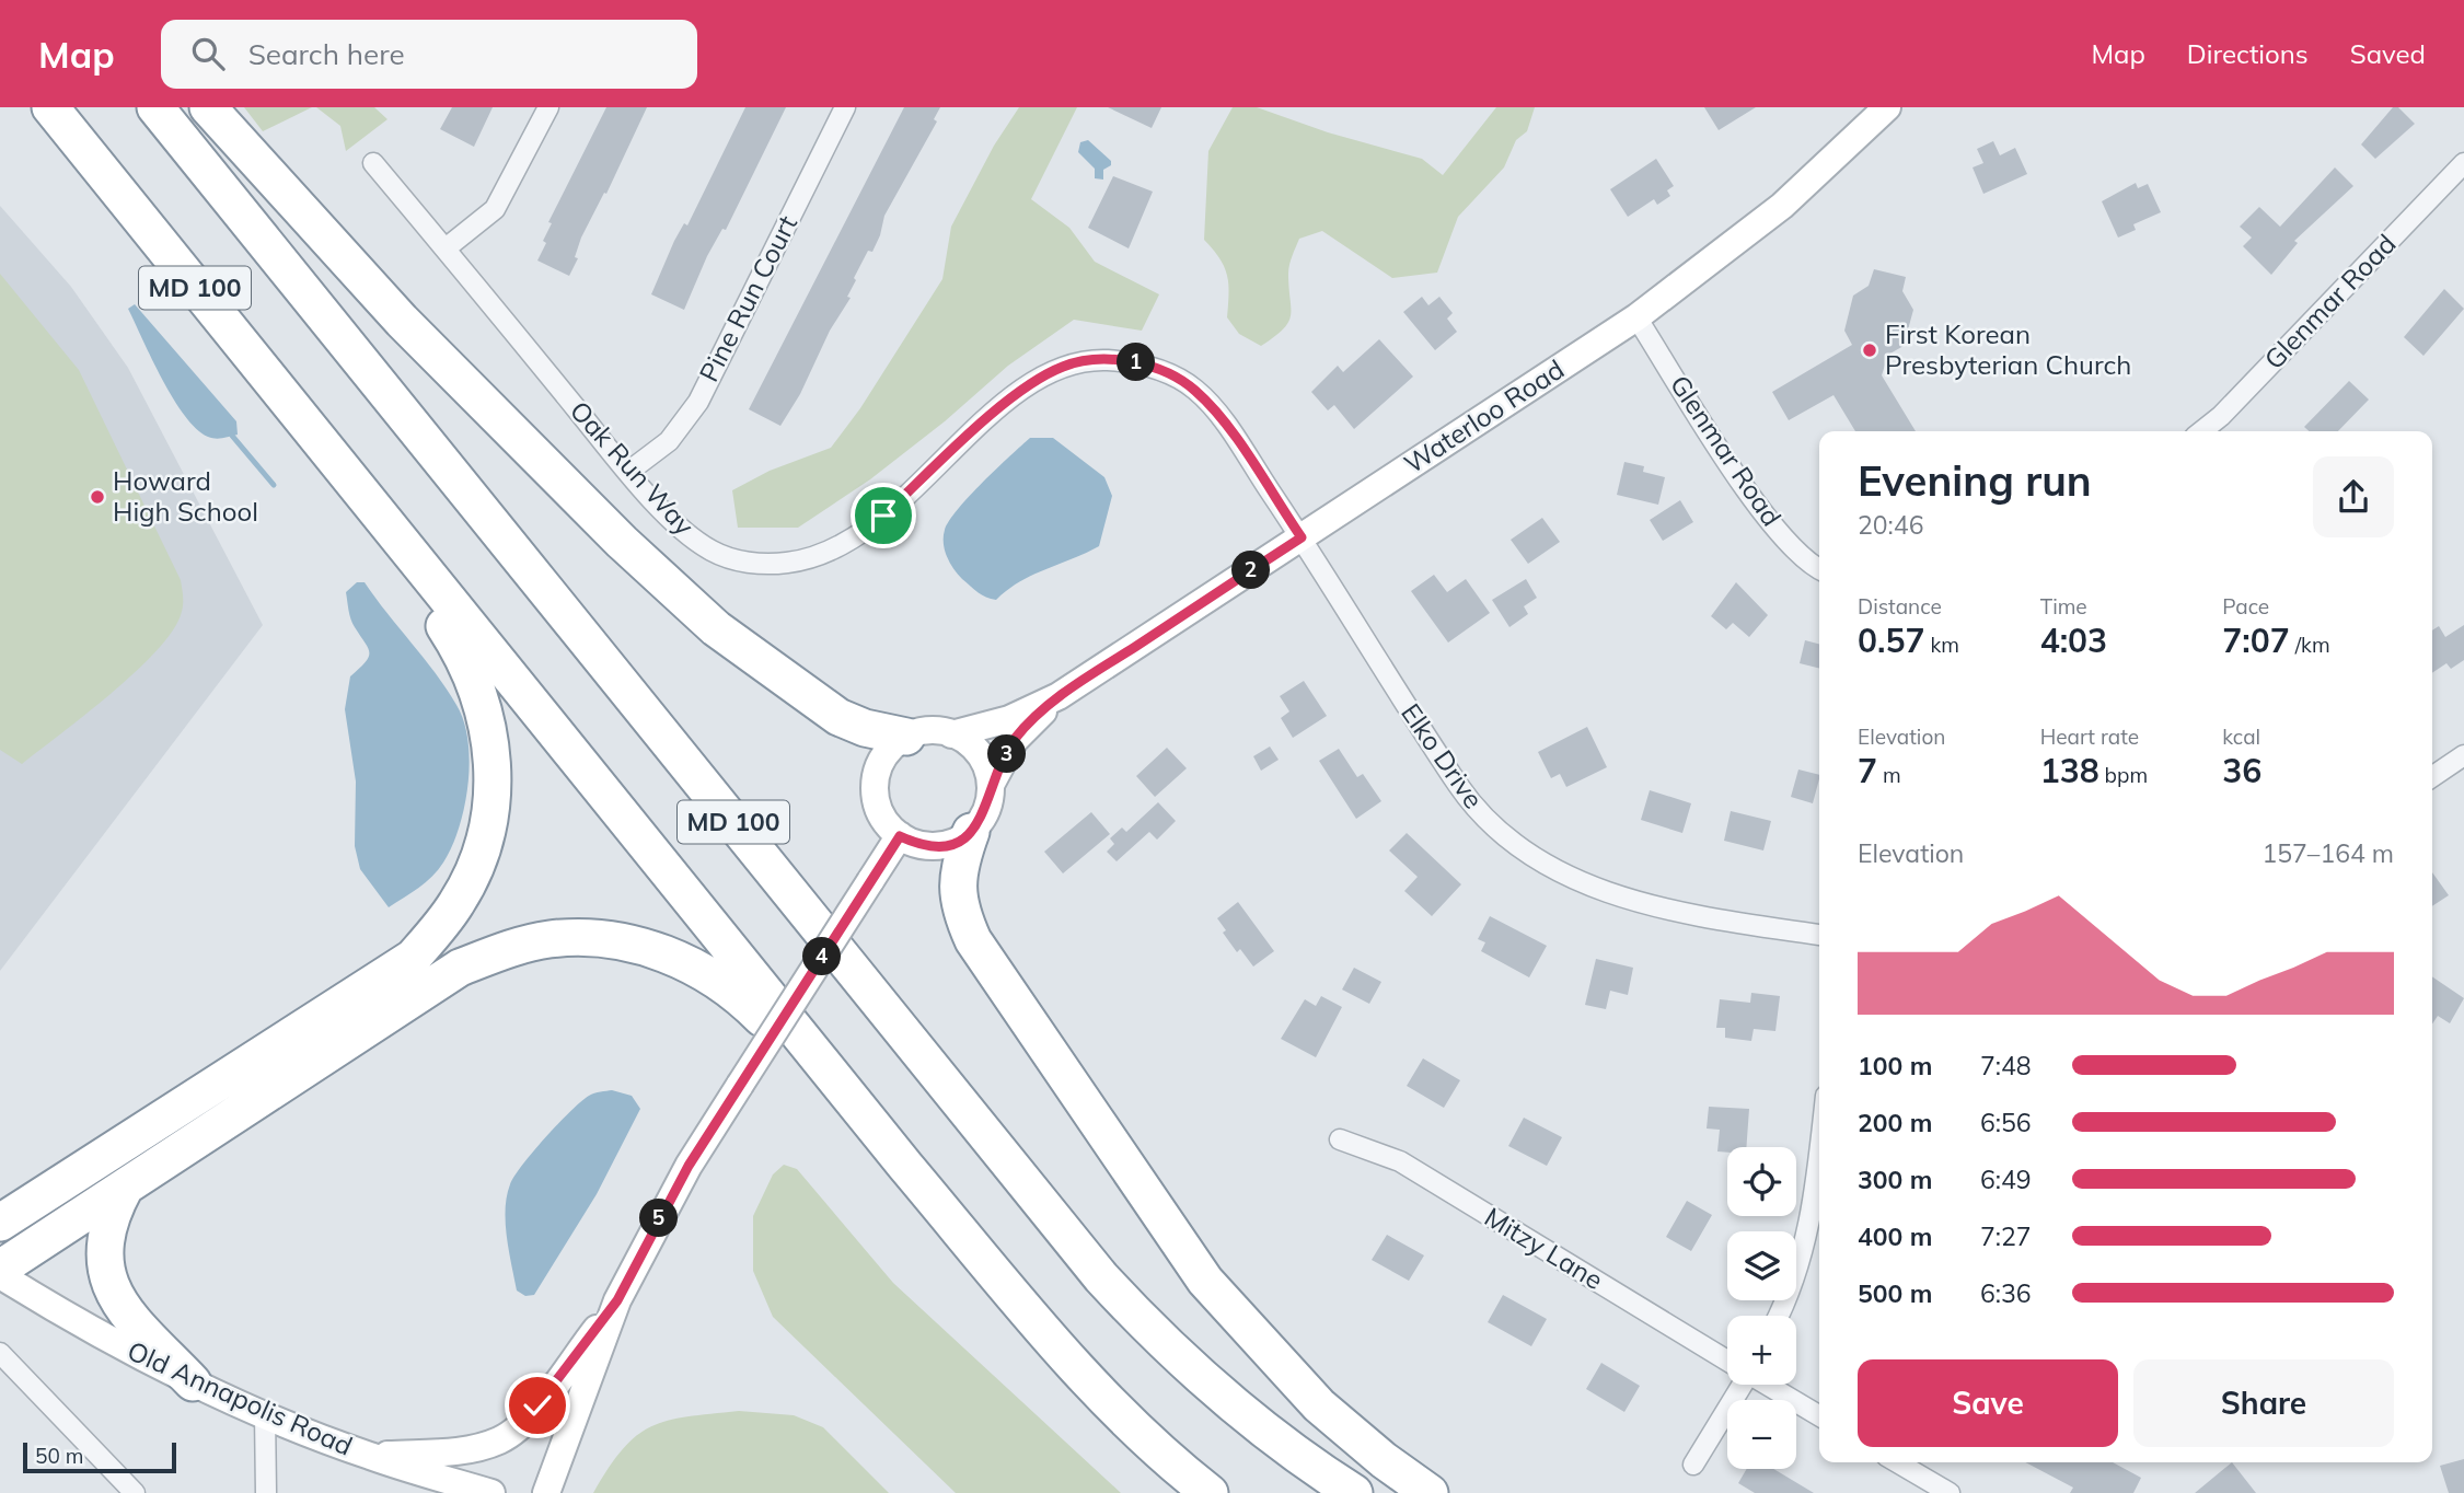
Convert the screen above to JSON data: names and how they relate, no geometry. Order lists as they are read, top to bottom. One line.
{"streets":{"highway":["MD 100"],"main road":["Waterloo Road","Old Annapolis Road"],"street":["Pine Run Court","Glenmar Road","Oak Run Way","Elko Drive","Mitzy Lane"]},"crossings":[["Pine Run Court","Oak Run Way"],["Glenmar Road","Waterloo Road"],["Waterloo Road","Oak Run Way"],["Waterloo Road","Elko Drive"],["Oak Run Way","Elko Drive"]],"places":["First Korean Presbyterian Church","Howard High School"],"scale_bar":"50 m","page":{"header":"Map","search":"Search here","nav":["Map","Directions","Saved"],"pins":["1","2","3","4","5"],"heading":["Evening run","20:46"],"stats":[["Distance","0.57 km"],["Time","4:03"],["Pace","7:07 /km"],["Elevation","7 m"],["Heart rate","138 bpm"],["kcal","36"]],"chart":["Elevation","157–164 m"],"list":[{"name":"100 m","note":"7:48"},{"name":"200 m","note":"6:56"},{"name":"300 m","note":"6:49"},{"name":"400 m","note":"7:27"},{"name":"500 m","note":"6:36"}],"map_buttons":["+","−"],"buttons":["Save","Share"],"scale":"50 m"}}
